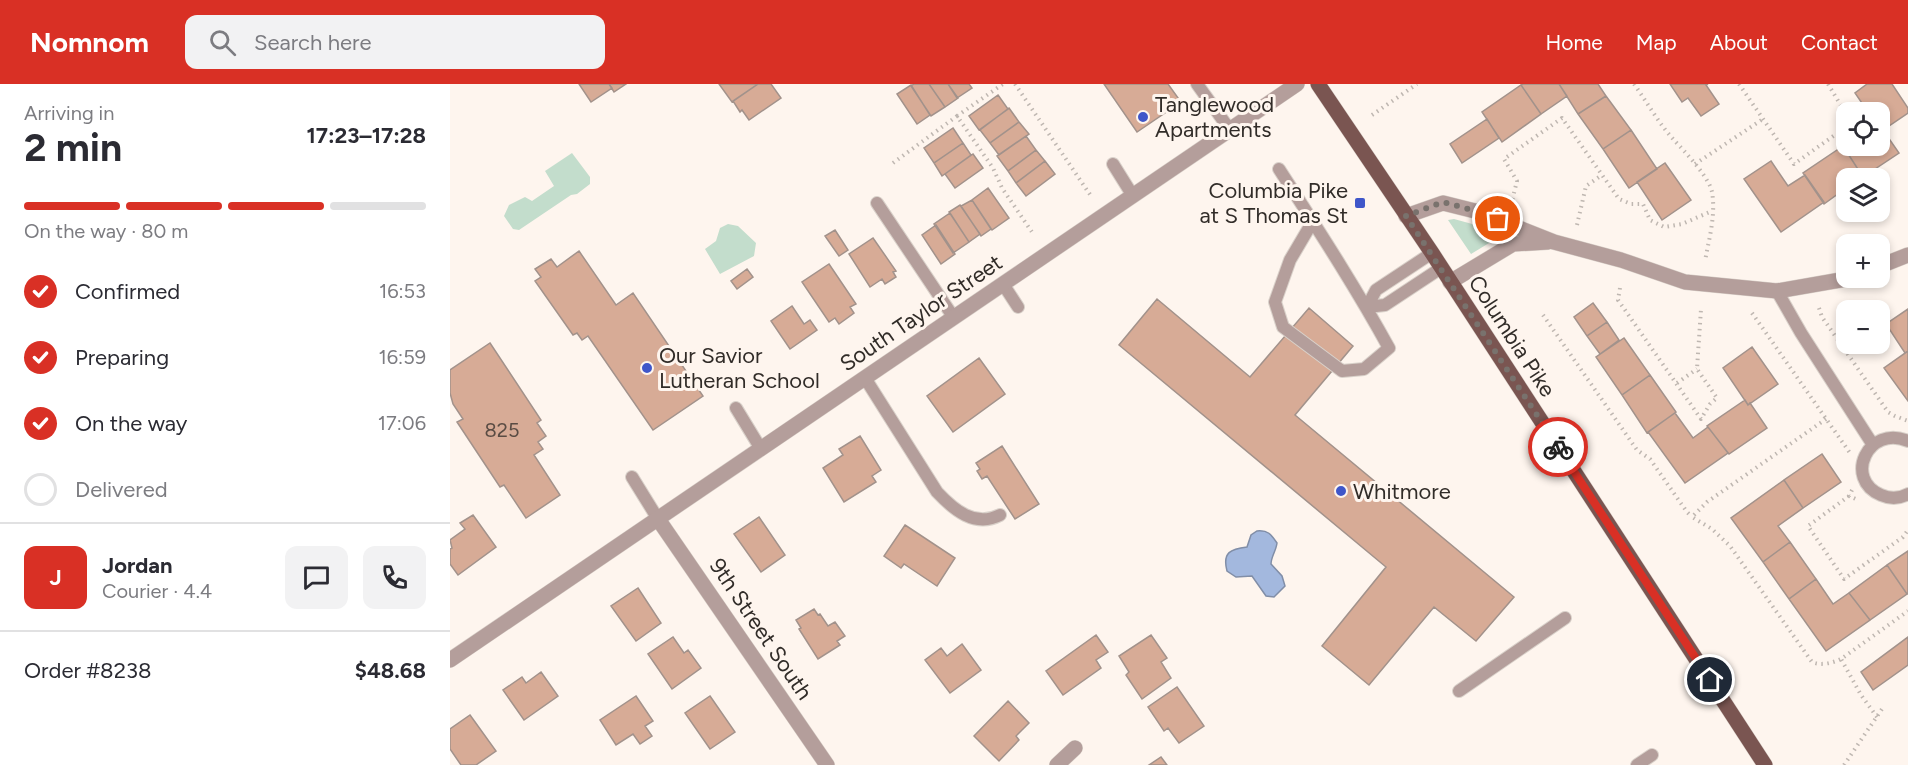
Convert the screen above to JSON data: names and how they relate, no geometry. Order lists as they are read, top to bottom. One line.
{"streets":{"main road":["Columbia Pike"],"street":["South Taylor Street","9th Street South"]},"crossings":[["South Taylor Street","9th Street South"]],"places":{"other":["Tanglewood Apartments","Our Savior Lutheran School","Whitmore"],"transit":["Columbia Pike at S Thomas St"]},"house_numbers":["825"],"page":{"header":"Nomnom","search":"Search here","nav":["Home","Map","About","Contact"],"heading":["2 min","Arriving in","17:23–17:28"],"panel":["Jordan","Courier · 4.4","Order #8238","$48.68"],"map_buttons":["+","−"],"bar":"On the way · 80 m","list":[["Confirmed","16:53"],["Preparing","16:59"],["On the way","17:06"],"Delivered"],"round":"J"}}
